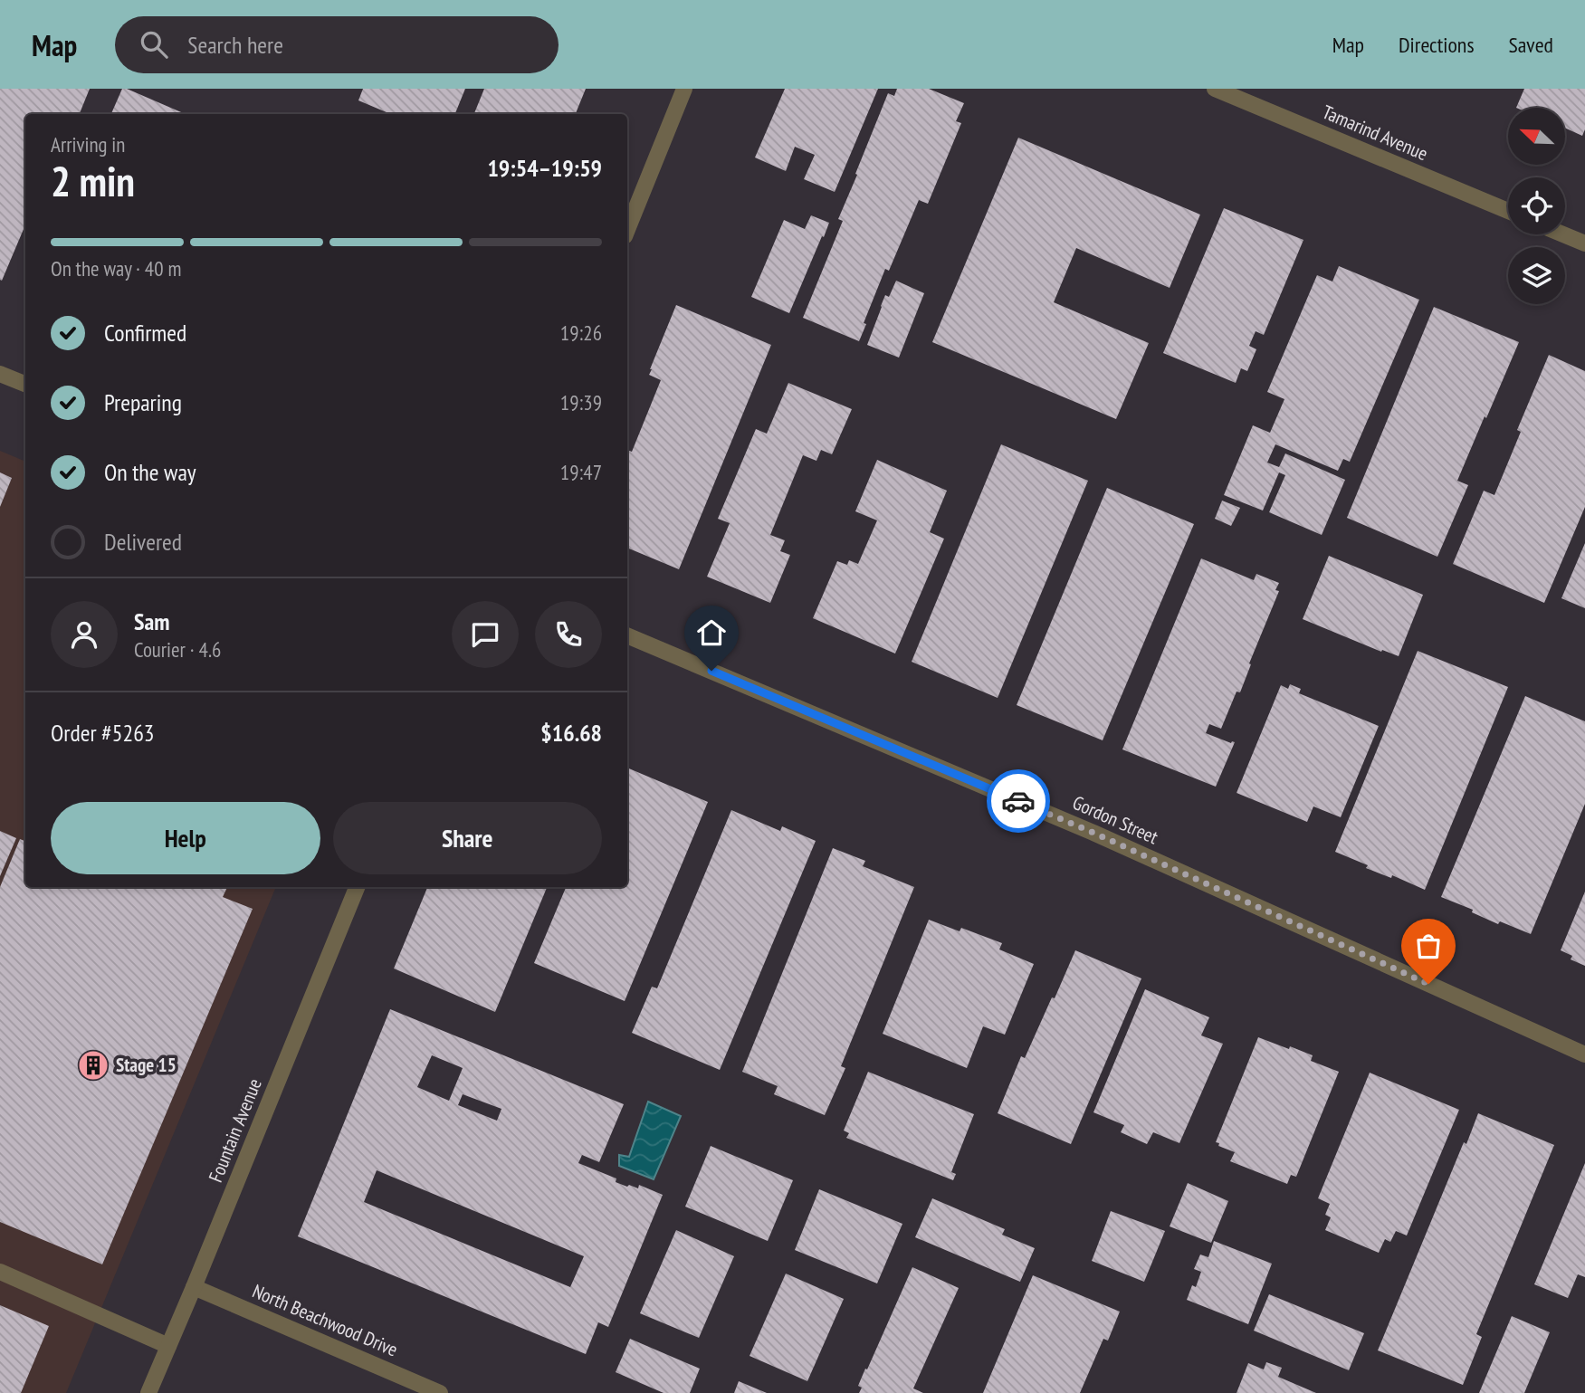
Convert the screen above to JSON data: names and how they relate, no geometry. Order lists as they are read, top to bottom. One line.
{"streets":{"street":["Tamarind Avenue","Gordon Street","Fountain Avenue","North Beachwood Drive"]},"crossings":[["Fountain Avenue","North Beachwood Drive"]],"places":{"building":["Stage 15"]},"north":"top left","page":{"header":"Map","search":"Search here","nav":["Map","Directions","Saved"],"heading":["2 min","Arriving in","19:54–19:59"],"panel":["Sam","Courier · 4.6","Order #5263","$16.68"],"bar":"On the way · 40 m","list":[["Confirmed","19:26"],["Preparing","19:39"],["On the way","19:47"],"Delivered"],"buttons":["Help","Share"]}}
